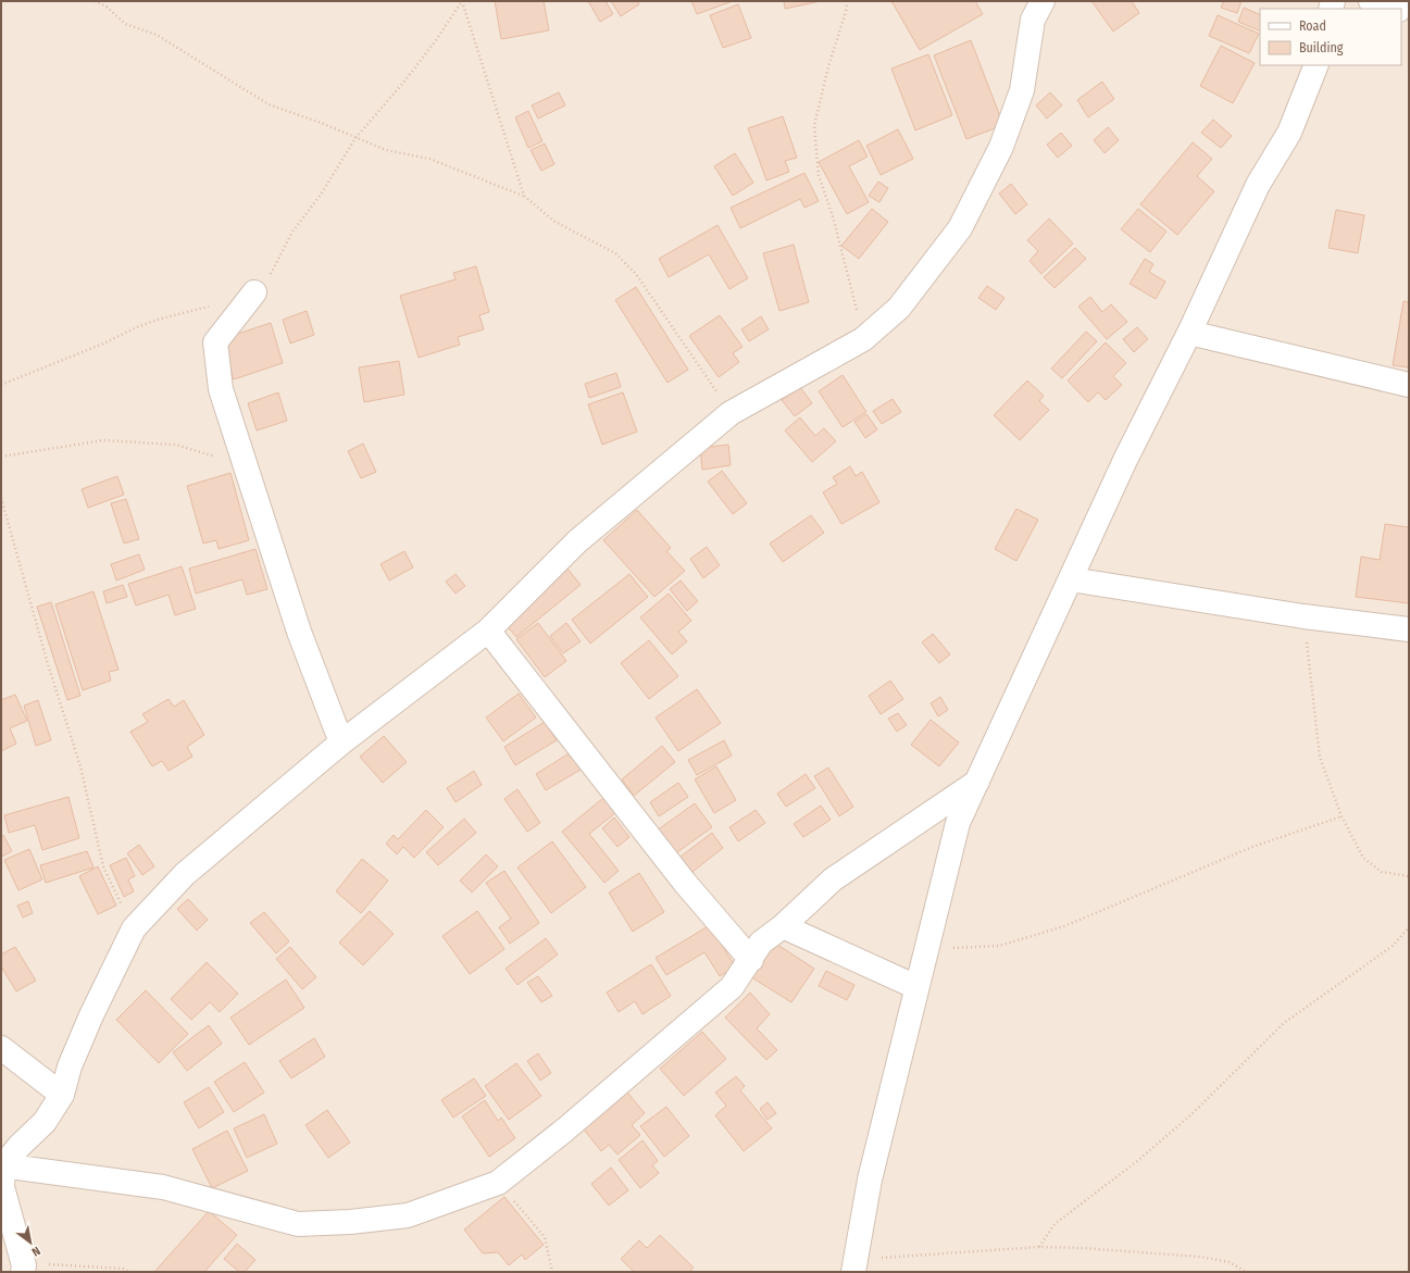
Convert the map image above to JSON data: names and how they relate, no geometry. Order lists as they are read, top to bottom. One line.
{"legend":["Road","Building"],"north":"bottom right"}
